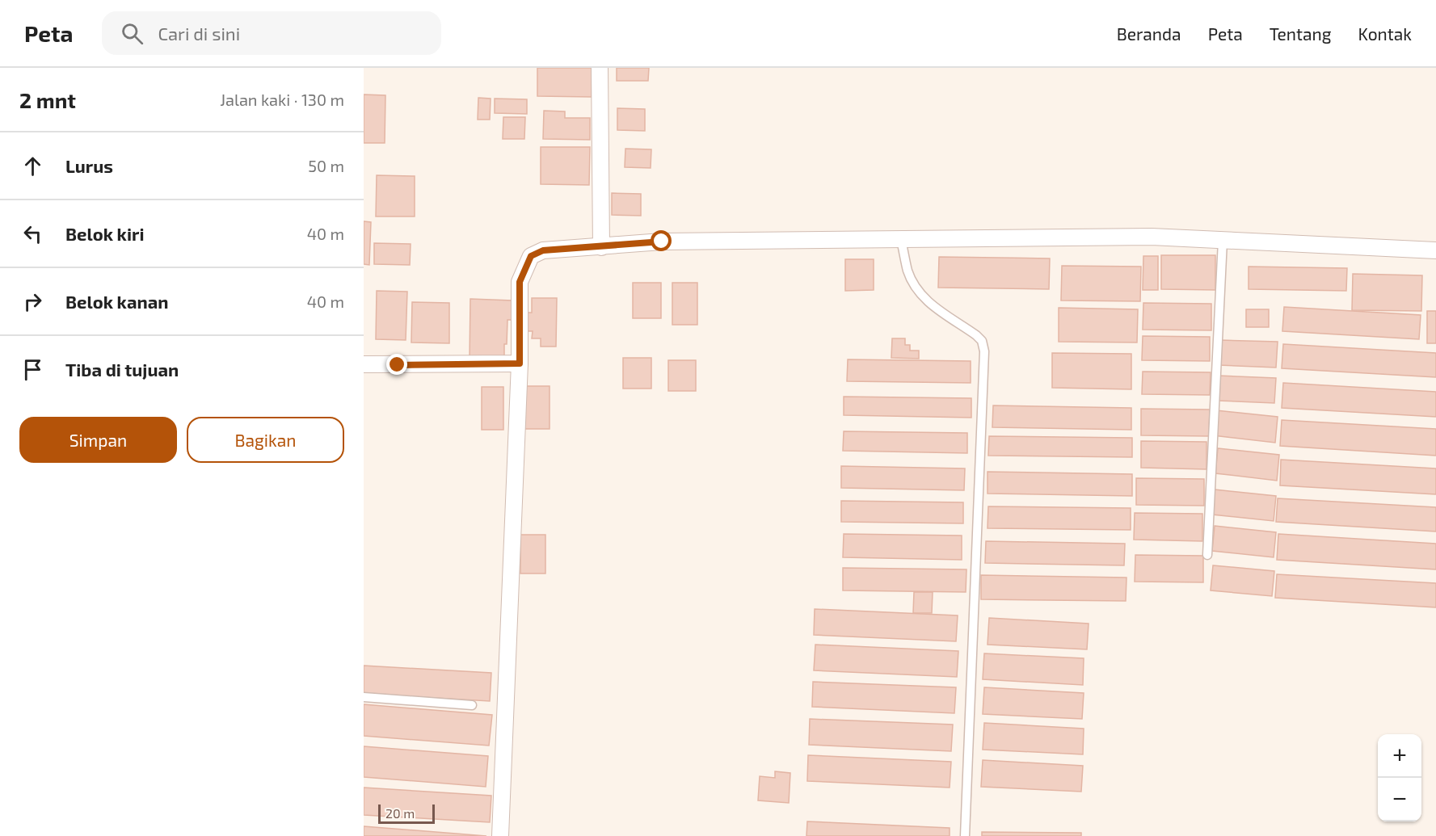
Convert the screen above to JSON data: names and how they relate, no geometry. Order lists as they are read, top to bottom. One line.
{"scale_bar":"20 m","page":{"header":"Peta","search":"Cari di sini","nav":["Beranda","Peta","Tentang","Kontak"],"heading":["2 mnt","Jalan kaki · 130 m"],"list":[["Lurus","50 m"],["Belok kiri","40 m"],["Belok kanan","40 m"],"Tiba di tujuan"],"buttons":["Simpan","Bagikan"],"map_buttons":["+","−"],"scale":"20 m"}}
